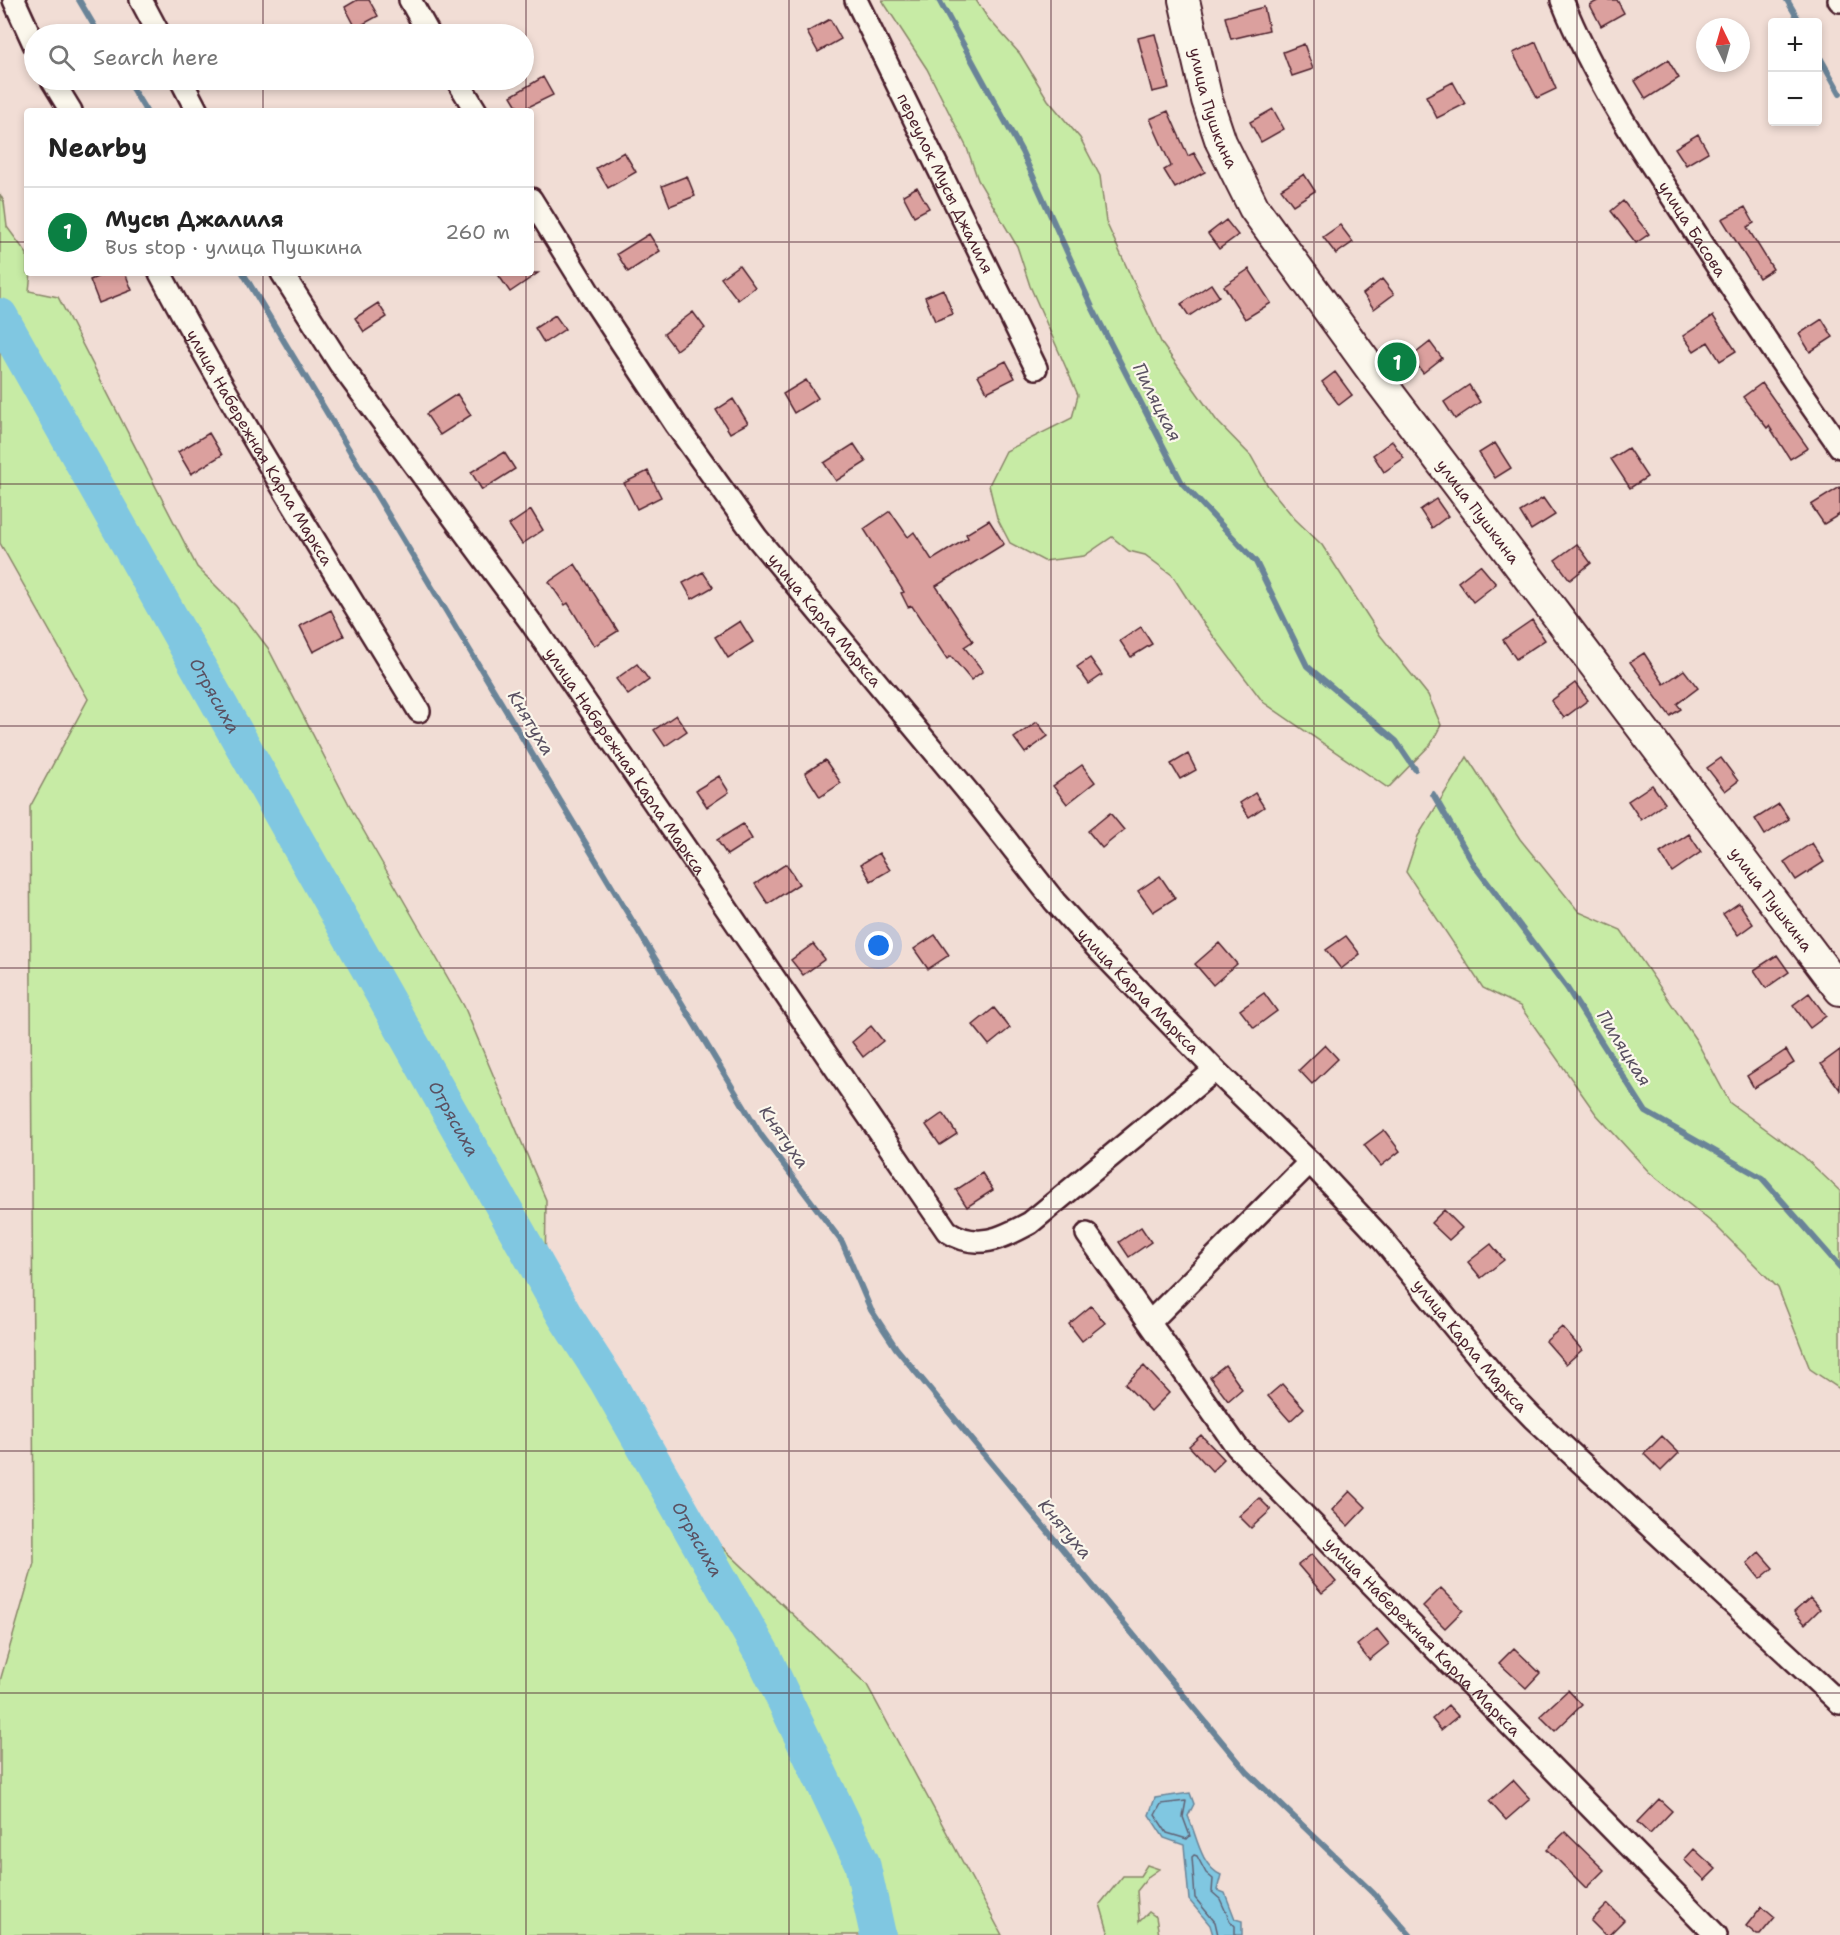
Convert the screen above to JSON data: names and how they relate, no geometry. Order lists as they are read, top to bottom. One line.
{"streets":{"street":["улица Пушкина","переулок Мусы Джалиля","улица Басова","улица Набережная Карла Маркса","улица Карла Маркса"]},"crossings":[["улица Набережная Карла Маркса","улица Карла Маркса"]],"water":["Пиляцкая","Отрясиха","Княтуха"],"north":"top","page":{"map_buttons":["+","−"],"search":"Search here","heading":"Nearby","list":[{"mark":"1","name":"Мусы Джалиля","note":"Bus stop · улица Пушкина","value":"260 m"}],"pins":"1"}}
